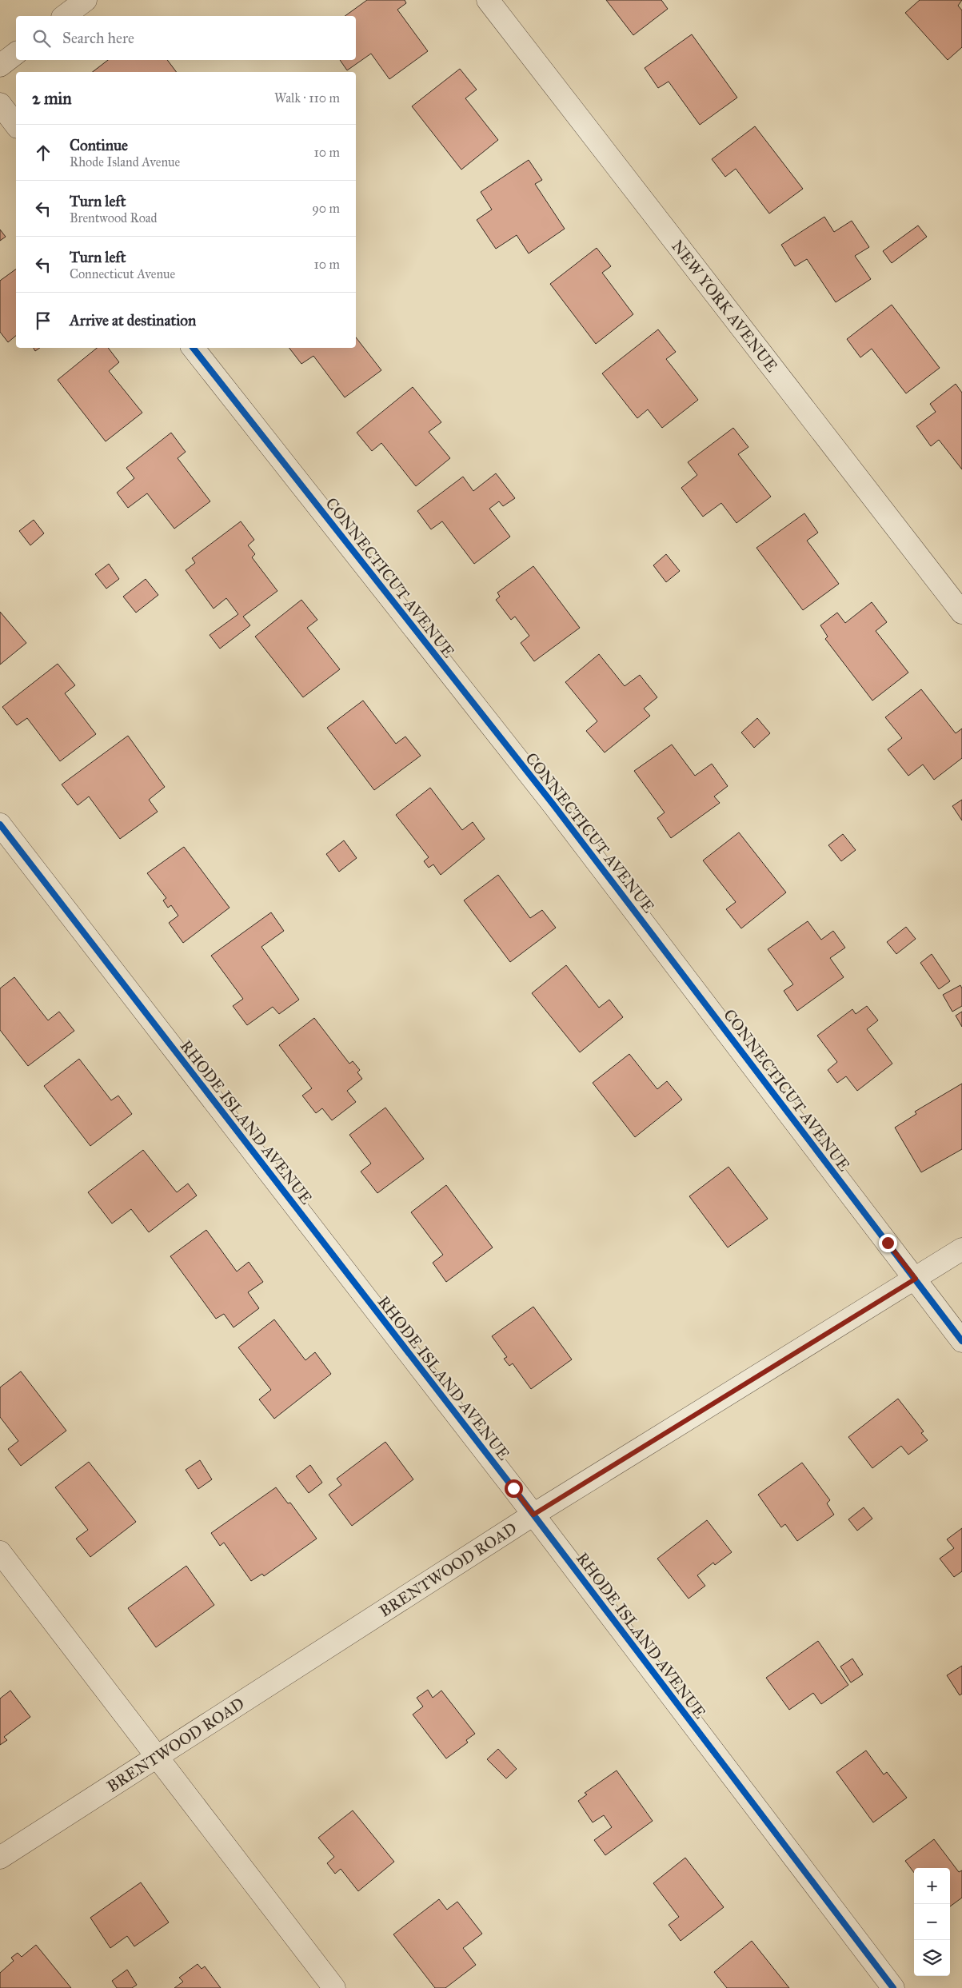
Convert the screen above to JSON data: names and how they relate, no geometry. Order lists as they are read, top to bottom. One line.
{"streets":{"street":["NEW YORK AVENUE","CONNECTICUT AVENUE","RHODE ISLAND AVENUE","BRENTWOOD ROAD"]},"crossings":[["CONNECTICUT AVENUE","BRENTWOOD ROAD"],["RHODE ISLAND AVENUE","BRENTWOOD ROAD"]],"page":{"search":"Search here","heading":["2 min","Walk · 110 m"],"list":[["Continue","Rhode Island Avenue","10 m"],["Turn left","Brentwood Road","90 m"],["Turn left","Connecticut Avenue","10 m"],"Arrive at destination"],"map_buttons":["+","−"]}}
